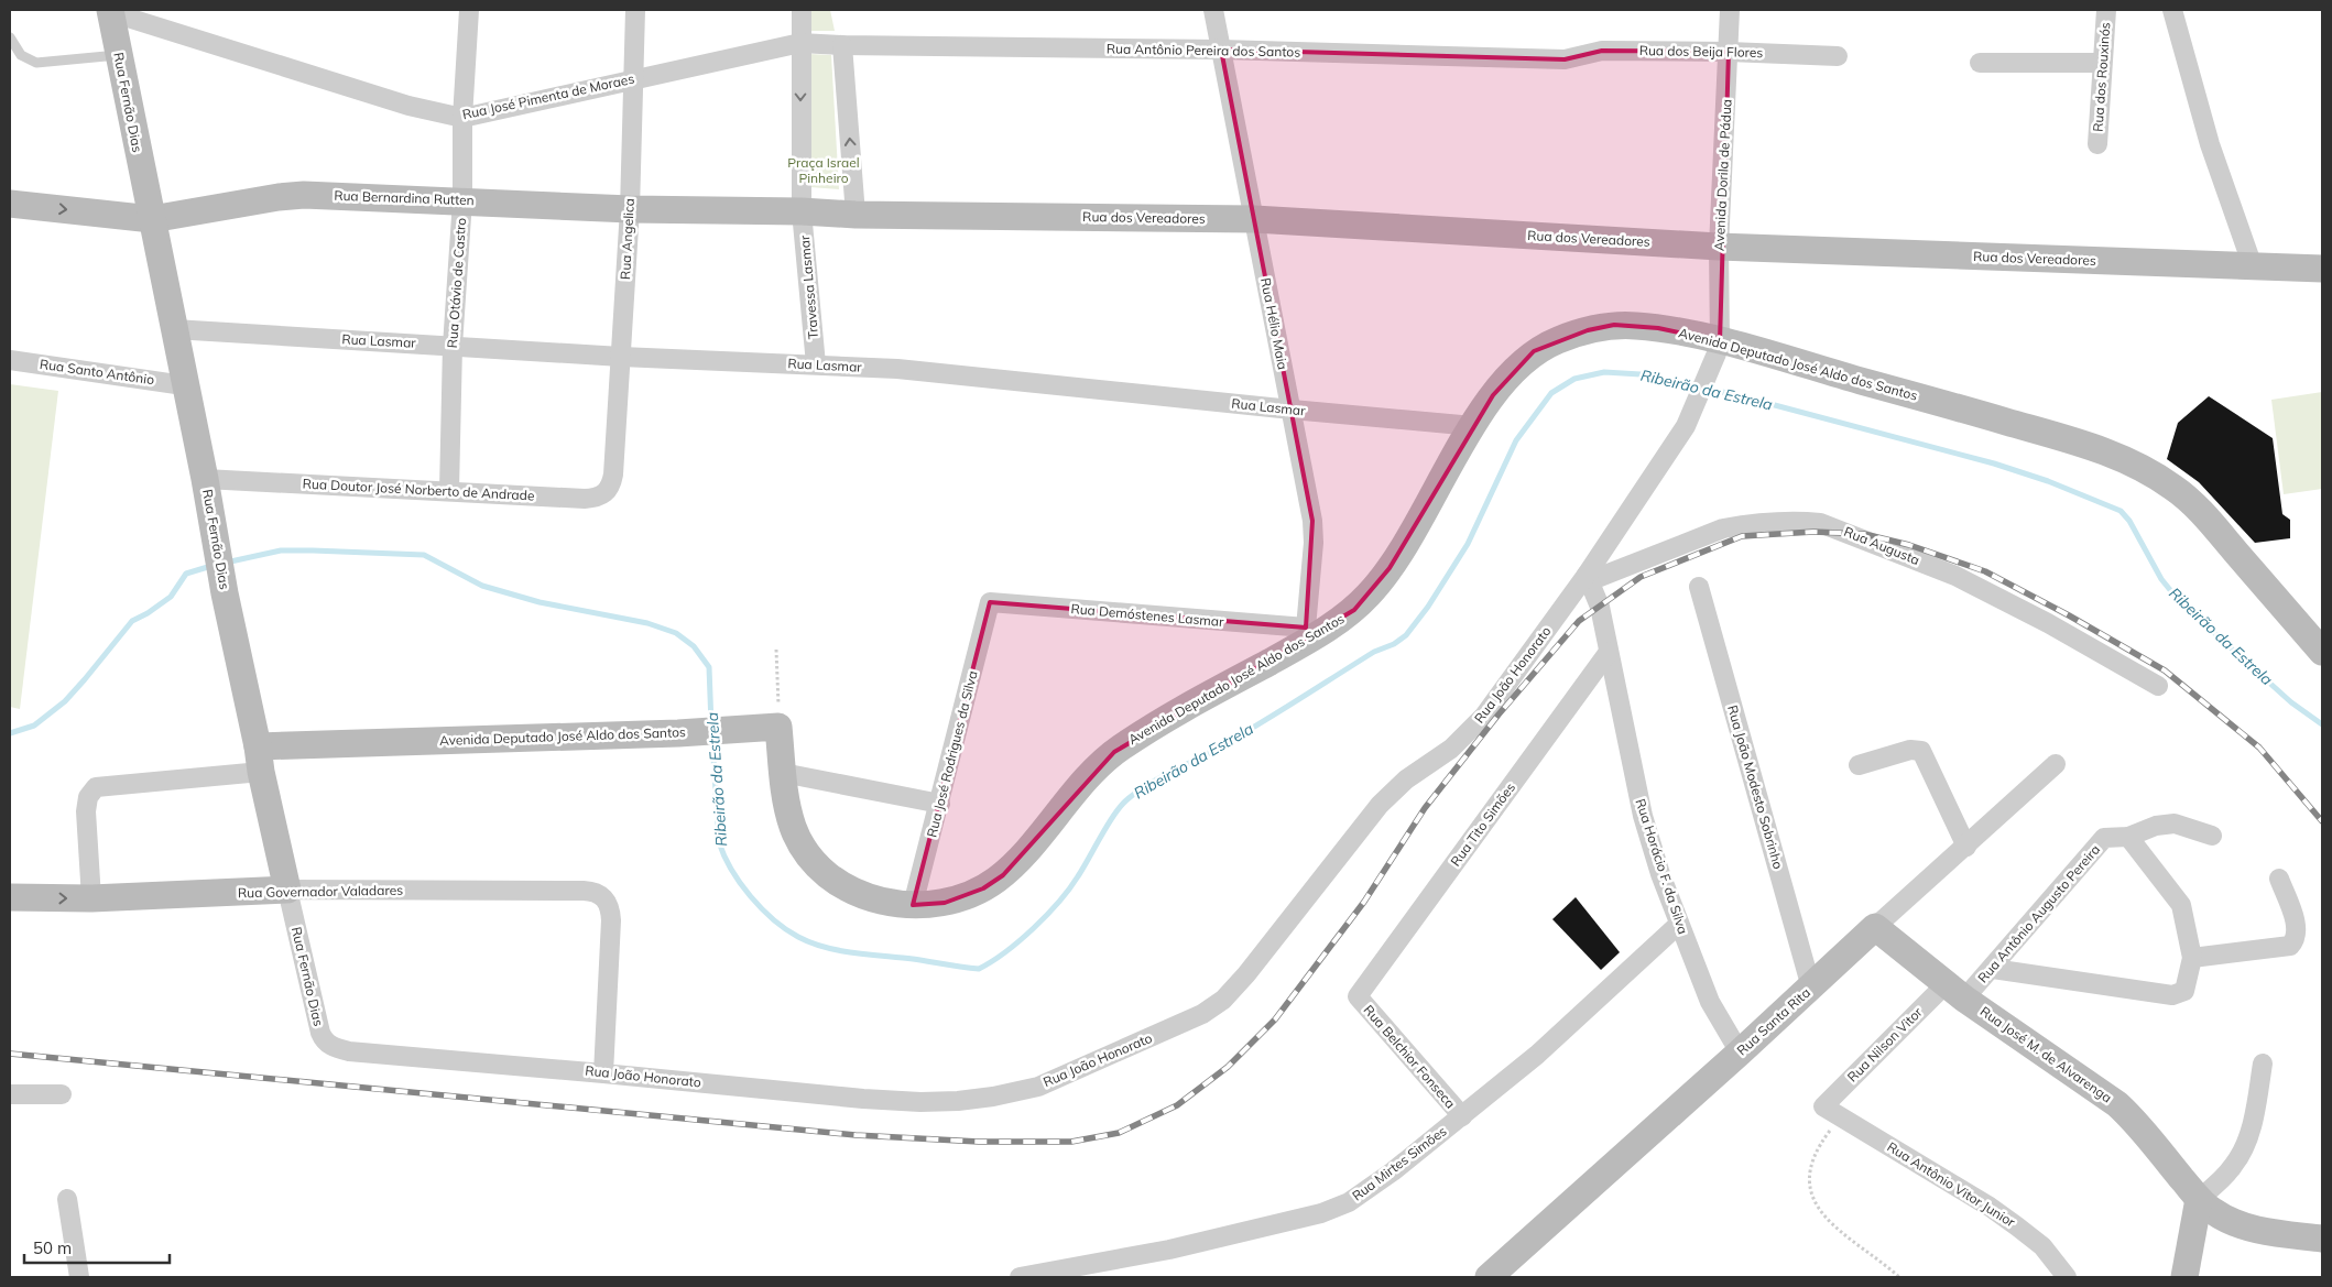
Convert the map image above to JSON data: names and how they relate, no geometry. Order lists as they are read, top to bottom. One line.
{"streets":{"street":["Rua Antônio Pereira dos Santos","Rua dos Beija Flores","Rua dos Rouxinós","Rua José Pimenta de Moraes","Rua Fernão Dias","Avenida Dorila de Pádua","Rua Bernardina Rutten","Rua dos Vereadores","Rua Angelica","Rua Otávio de Castro","Travessa Lasmar","Rua Hélio Maia","Rua Lasmar","Avenida Deputado José Aldo dos Santos","Rua Santo Antônio","Rua Doutor José Norberto de Andrade","Rua Augusta","Rua Demóstenes Lasmar","Rua João Honorato","Rua José Rodrigues da Silva","Rua João Modesto Sobrinho","Rua Tito Simões","Rua Horácio F. da Silva","Rua Governador Valadares","Rua Antônio Augusto Pereira","Rua Santa Rita","Rua Nilson Vitor","Rua José M. de Alvarenga","Rua Belchior Fonseca","Rua Mirtes Simões","Rua Antônio Vitor Junior"]},"crossings":[["Rua Antônio Pereira dos Santos","Rua dos Beija Flores"],["Rua Antônio Pereira dos Santos","Rua Hélio Maia"],["Rua dos Beija Flores","Avenida Dorila de Pádua"],["Rua José Pimenta de Moraes","Rua Fernão Dias"],["Rua José Pimenta de Moraes","Rua Angelica"],["Rua José Pimenta de Moraes","Rua Otávio de Castro"],["Rua Fernão Dias","Rua Bernardina Rutten"],["Rua Fernão Dias","Rua Lasmar"],["Rua Fernão Dias","Avenida Deputado José Aldo dos Santos"],["Rua Fernão Dias","Rua Santo Antônio"],["Rua Fernão Dias","Rua Doutor José Norberto de Andrade"],["Rua Fernão Dias","Rua João Honorato"],["Rua Fernão Dias","Rua Governador Valadares"],["Avenida Dorila de Pádua","Rua dos Vereadores"],["Avenida Dorila de Pádua","Avenida Deputado José Aldo dos Santos"],["Avenida Dorila de Pádua","Rua João Honorato"],["Rua Bernardina Rutten","Rua Angelica"],["Rua Bernardina Rutten","Rua Otávio de Castro"],["Rua Bernardina Rutten","Travessa Lasmar"],["Rua dos Vereadores","Rua Hélio Maia"],["Rua Angelica","Rua Lasmar"],["Rua Angelica","Rua Doutor José Norberto de Andrade"],["Rua Otávio de Castro","Rua Lasmar"],["Rua Otávio de Castro","Rua Doutor José Norberto de Andrade"],["Travessa Lasmar","Rua Lasmar"],["Rua Hélio Maia","Rua Lasmar"],["Rua Hélio Maia","Avenida Deputado José Aldo dos Santos"],["Rua Hélio Maia","Rua Demóstenes Lasmar"],["Rua Lasmar","Avenida Deputado José Aldo dos Santos"],["Avenida Deputado José Aldo dos Santos","Rua Demóstenes Lasmar"],["Avenida Deputado José Aldo dos Santos","Rua João Honorato"],["Avenida Deputado José Aldo dos Santos","Rua José Rodrigues da Silva"],["Rua Augusta","Rua João Honorato"],["Rua Augusta","Rua Horácio F. da Silva"],["Rua Demóstenes Lasmar","Rua José Rodrigues da Silva"],["Rua João Honorato","Rua Horácio F. da Silva"],["Rua João Honorato","Rua Governador Valadares"],["Rua João Modesto Sobrinho","Rua Santa Rita"],["Rua Tito Simões","Rua Horácio F. da Silva"],["Rua Tito Simões","Rua Belchior Fonseca"],["Rua Horácio F. da Silva","Rua Santa Rita"],["Rua Horácio F. da Silva","Rua Mirtes Simões"],["Rua Antônio Augusto Pereira","Rua Nilson Vitor"],["Rua Antônio Augusto Pereira","Rua José M. de Alvarenga"],["Rua Santa Rita","Rua José M. de Alvarenga"],["Rua Nilson Vitor","Rua José M. de Alvarenga"],["Rua Nilson Vitor","Rua Antônio Vitor Junior"],["Rua Belchior Fonseca","Rua Mirtes Simões"]],"water":["Ribeirão da Estrela"],"parks":["Praça Israel Pinheiro"],"scale_bar":"50 m"}
